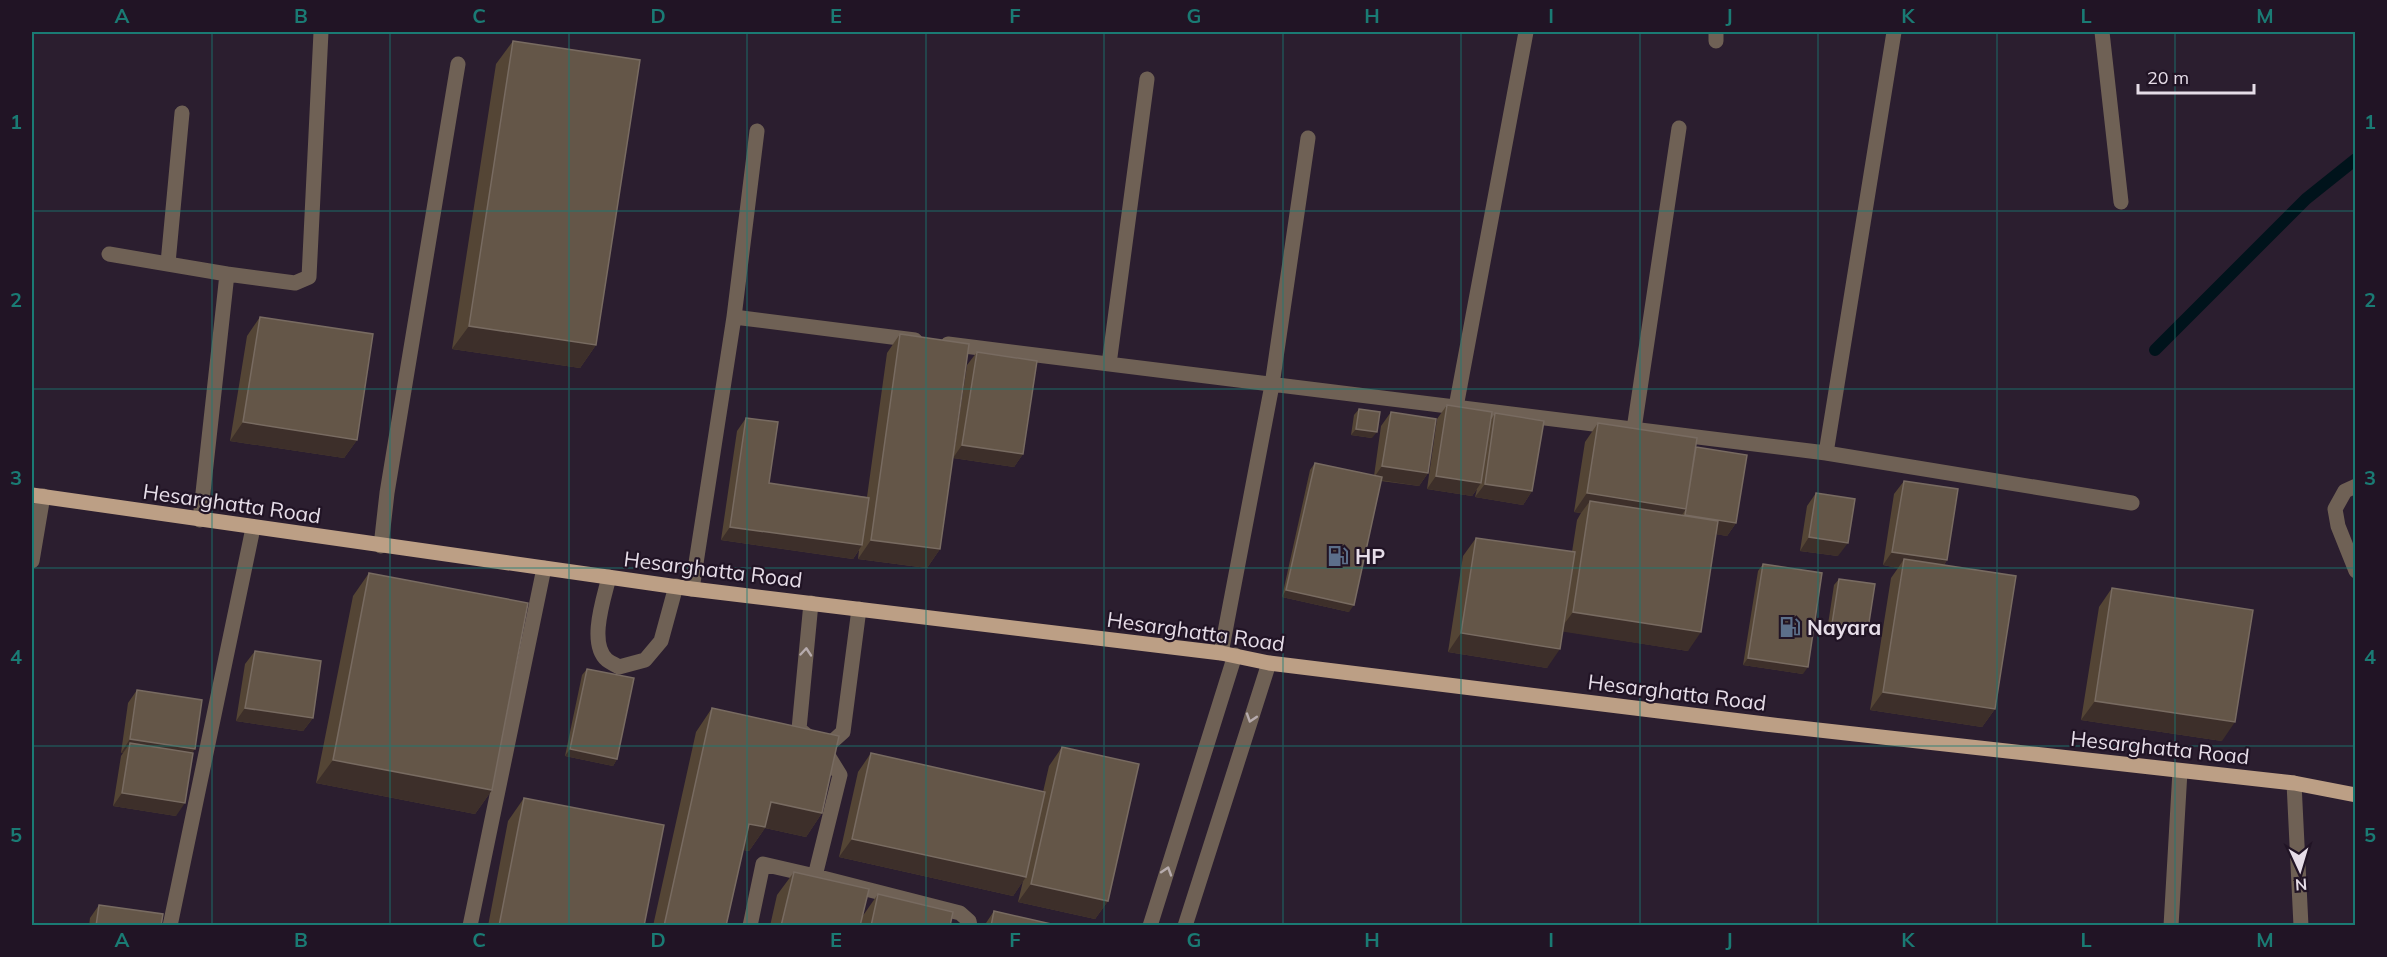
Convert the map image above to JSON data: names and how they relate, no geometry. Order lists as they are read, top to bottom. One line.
{"streets":{"main road":["Hesarghatta Road"]},"places":{"fuel station":["HP","Nayara"]},"scale_bar":"20 m","north":"bottom","grid":{"columns":["A","B","C","D","E","F","G","H","I","J","K","L","M"],"rows":["1","2","3","4","5"]}}
